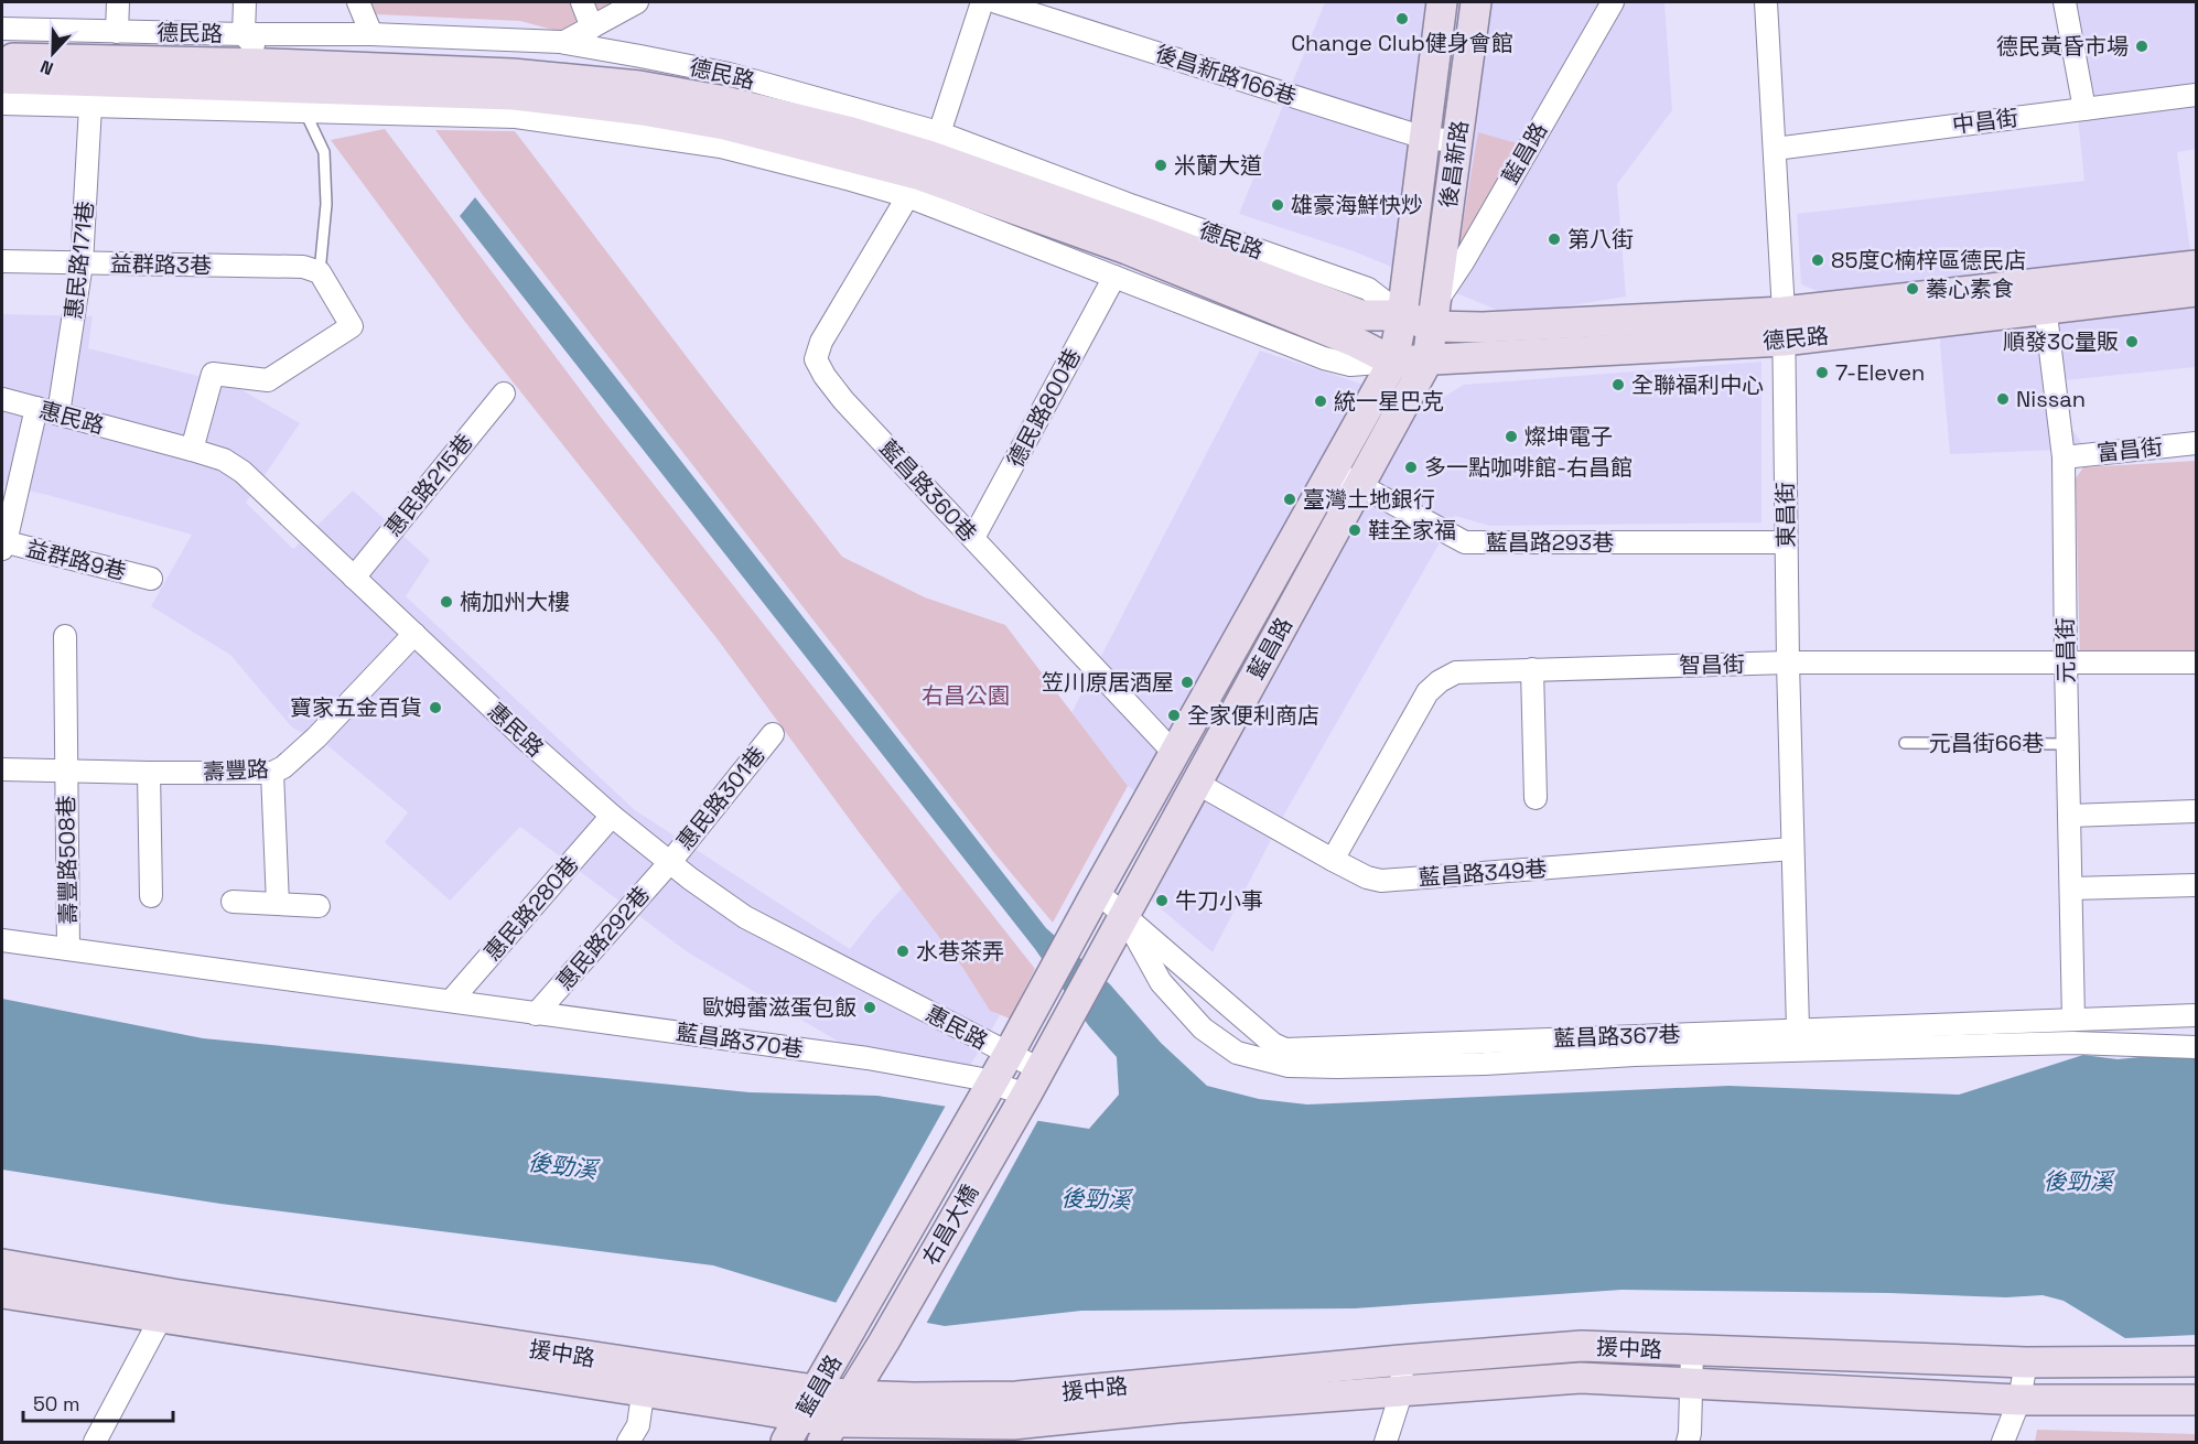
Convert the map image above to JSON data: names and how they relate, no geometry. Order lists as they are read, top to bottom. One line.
{"streets":{"street":["德民路","後昌新路166巷","中昌街","藍昌路","後昌新路","惠民路171巷","益群路3巷","德民路800巷","惠民路","富昌街","惠民路215巷","藍昌路360巷","東昌街","藍昌路293巷","益群路9巷","元昌街","智昌街","壽豐路","惠民路301巷","壽豐路508巷","藍昌路349巷","惠民路280巷","惠民路292巷","藍昌路367巷","藍昌路370巷","右昌大橋","援中路"],"lane":["元昌街66巷"]},"crossings":[["德民路","藍昌路"],["德民路","後昌新路"],["德民路","惠民路171巷"],["德民路","德民路800巷"],["德民路","藍昌路360巷"],["德民路","東昌街"],["德民路","元昌街"],["後昌新路166巷","後昌新路"],["中昌街","東昌街"],["藍昌路","後昌新路"],["藍昌路","惠民路"],["藍昌路","藍昌路360巷"],["藍昌路","藍昌路293巷"],["藍昌路","藍昌路349巷"],["藍昌路","藍昌路367巷"],["藍昌路","藍昌路370巷"],["藍昌路","右昌大橋"],["藍昌路","援中路"],["惠民路171巷","益群路3巷"],["惠民路171巷","惠民路"],["德民路800巷","藍昌路360巷"],["惠民路","惠民路215巷"],["惠民路","壽豐路"],["惠民路","惠民路301巷"],["惠民路","惠民路280巷"],["惠民路","惠民路292巷"],["惠民路","藍昌路370巷"],["惠民路","右昌大橋"],["富昌街","元昌街"],["東昌街","藍昌路293巷"],["東昌街","智昌街"],["東昌街","藍昌路349巷"],["東昌街","藍昌路367巷"],["元昌街","智昌街"],["元昌街","元昌街66巷"],["元昌街","藍昌路367巷"],["智昌街","藍昌路349巷"],["壽豐路","壽豐路508巷"],["惠民路301巷","惠民路292巷"],["壽豐路508巷","藍昌路370巷"],["惠民路280巷","藍昌路370巷"],["惠民路292巷","藍昌路370巷"],["藍昌路370巷","右昌大橋"]],"water":["後勁溪"],"parks":["右昌公園"],"places":["Change Club健身會館","德民黃昏市場","米蘭大道","雄豪海鮮快炒","第八街","85度C楠梓區德民店","蓁心素食","順發3C量販","7-Eleven","全聯福利中心","Nissan","統一星巴克","燦坤電子","多一點咖啡館-右昌館","臺灣土地銀行","鞋全家福","楠加州大樓","笠川原居酒屋","寶家五金百貨","全家便利商店","牛刀小事","水巷茶弄","歐姆蕾滋蛋包飯"],"scale_bar":"50 m","north":"bottom"}
